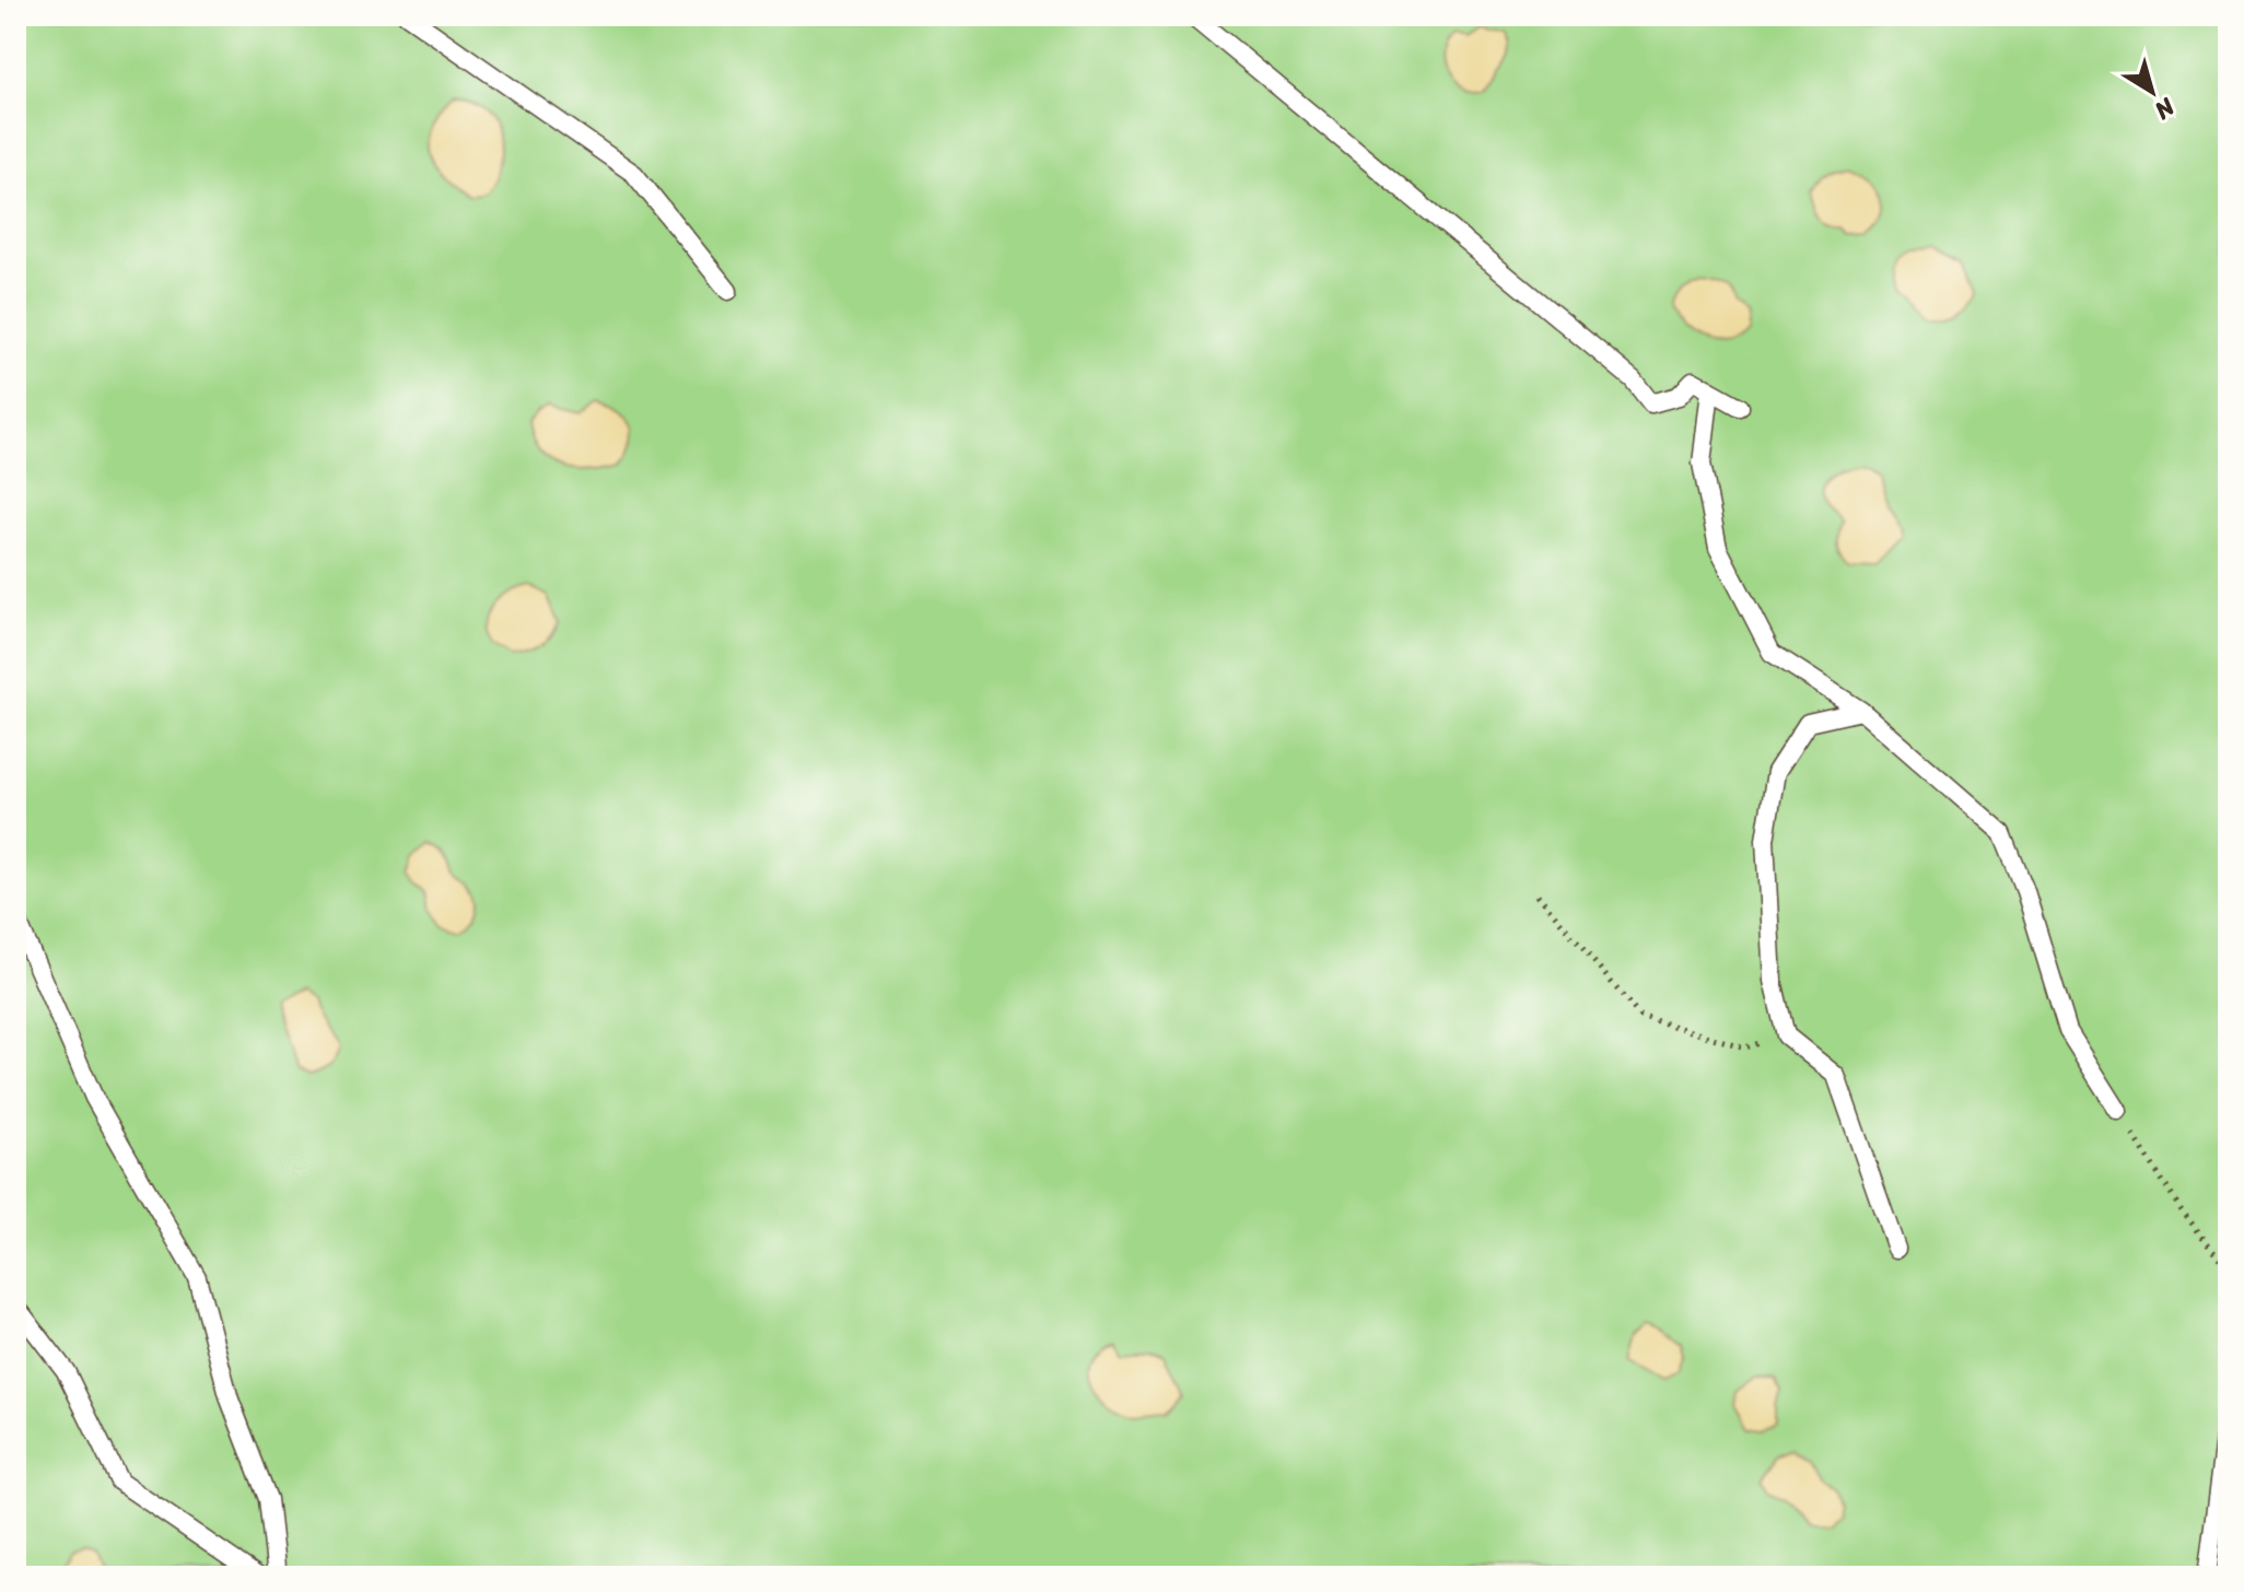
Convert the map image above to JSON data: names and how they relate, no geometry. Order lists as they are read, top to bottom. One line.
{"north":"bottom right"}
